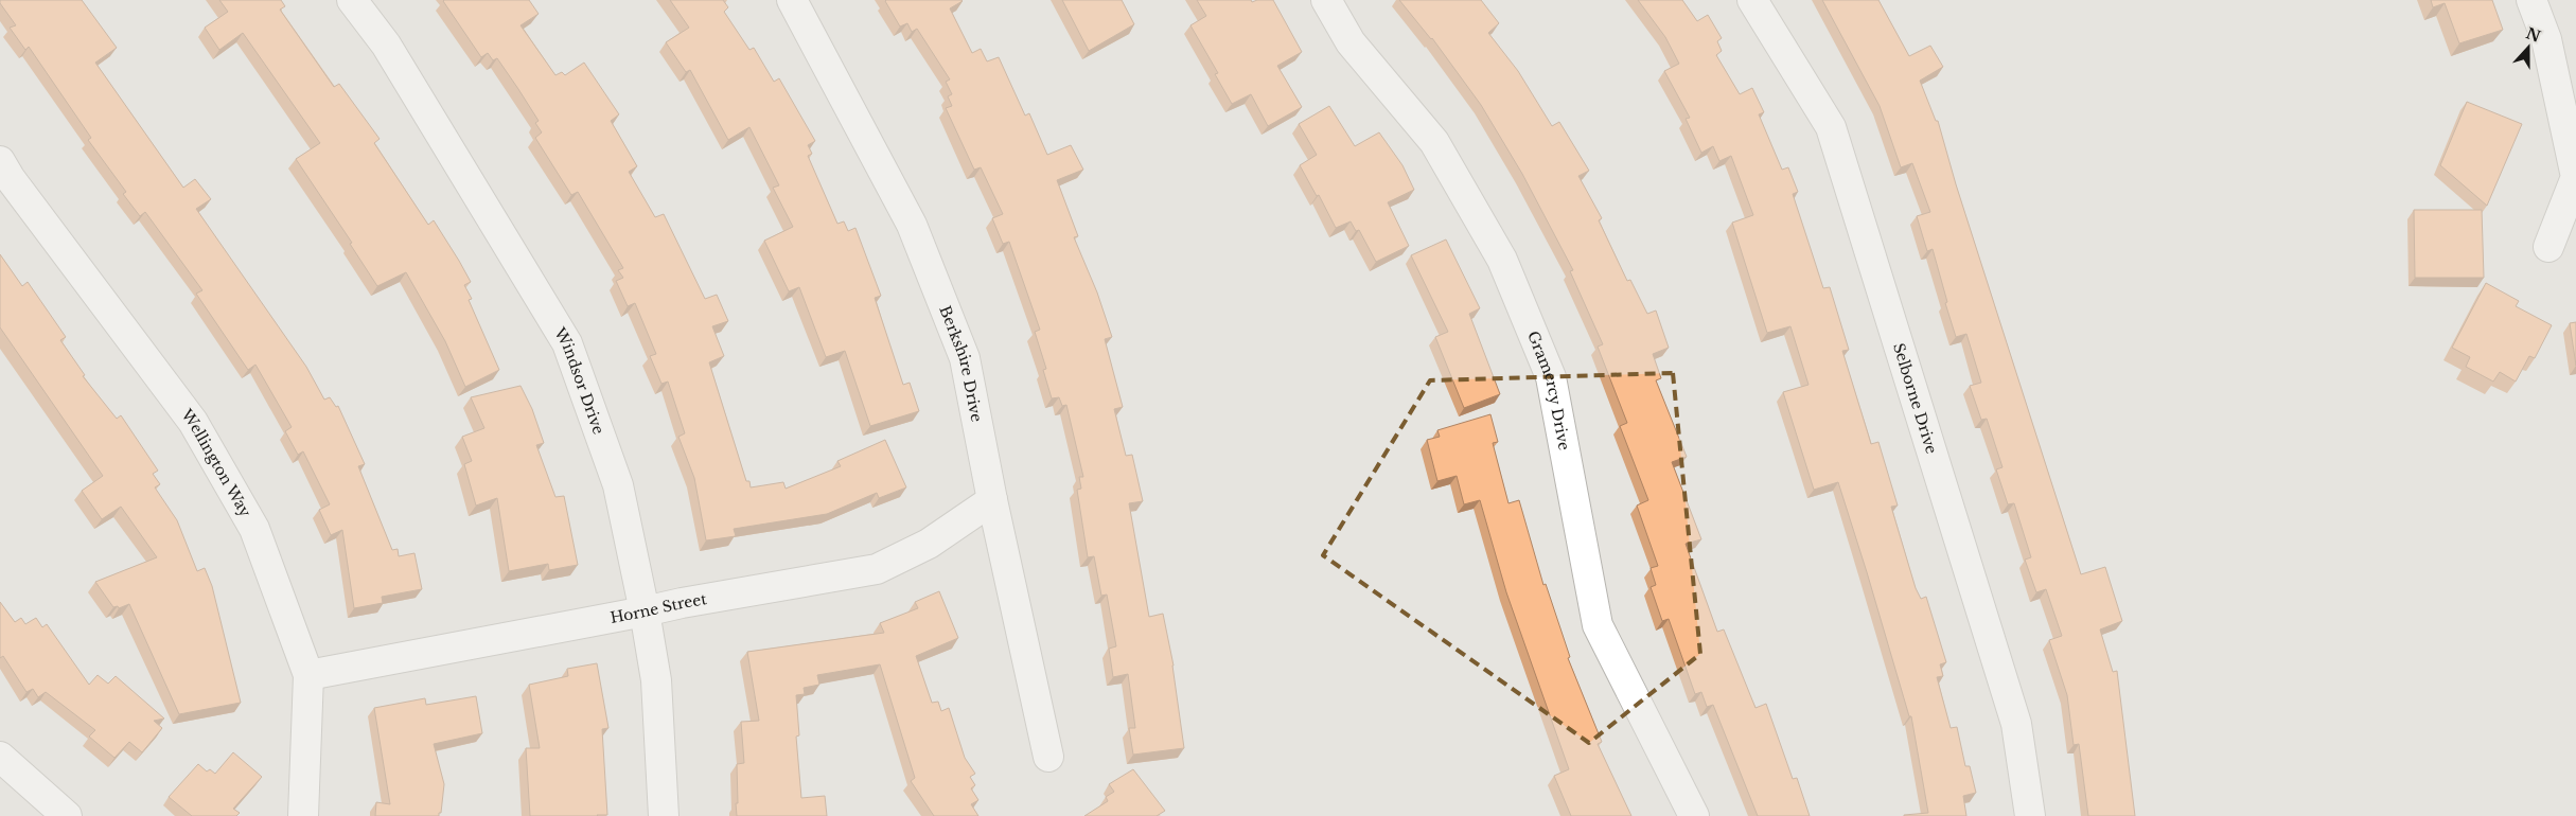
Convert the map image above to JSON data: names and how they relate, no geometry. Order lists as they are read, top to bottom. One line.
{"streets":{"street":["Berkshire Drive","Windsor Drive","Gramercy Drive","Selborne Drive","Wellington Way","Horne Street"]},"crossings":[["Berkshire Drive","Horne Street"],["Windsor Drive","Horne Street"],["Wellington Way","Horne Street"]],"north":"top"}
